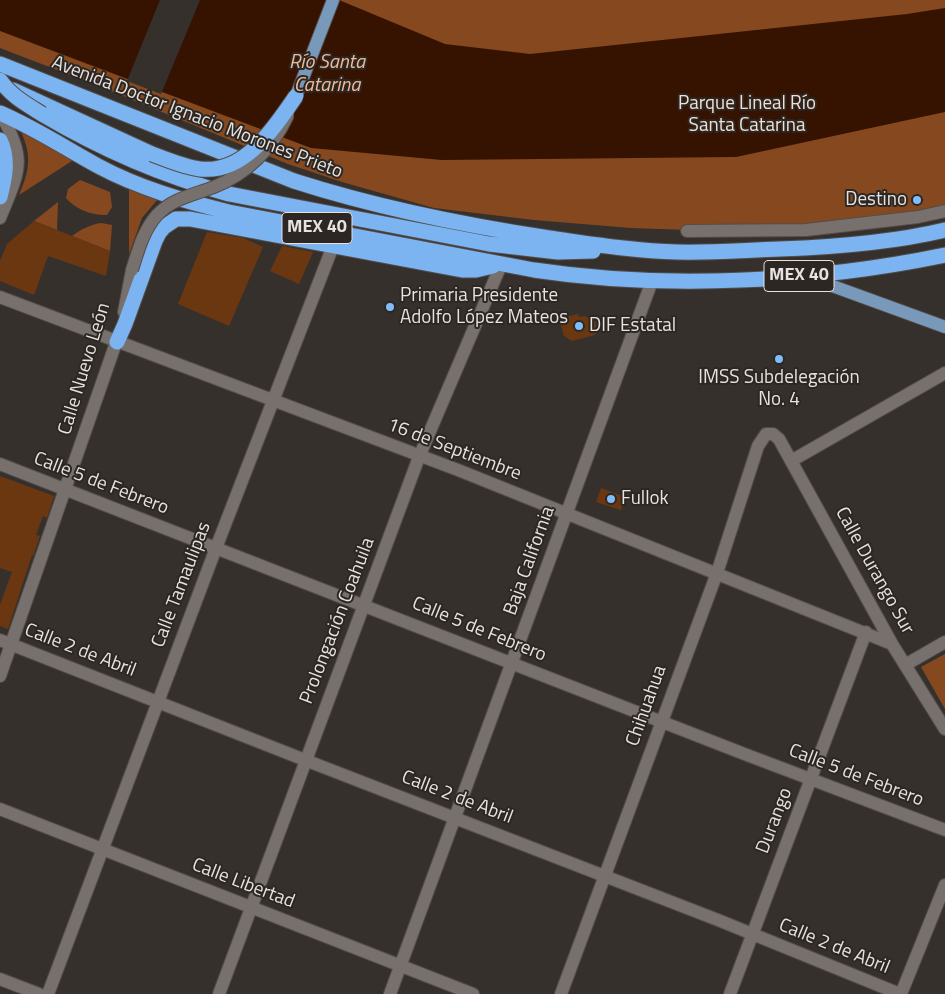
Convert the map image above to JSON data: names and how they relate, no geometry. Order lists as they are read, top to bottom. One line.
{"streets":{"highway":["Avenida Doctor Ignacio Morones Prieto","MEX 40"],"street":["Calle Nuevo León","16 de Septiembre","Calle 5 de Febrero","Baja California","Calle Durango Sur","Calle Tamaulipas","Prolongación Coahuila","Calle 2 de Abril","Chihuahua","Durango","Calle Libertad"]},"crossings":[["MEX 40","Baja California"],["MEX 40","Prolongación Coahuila"],["Calle Nuevo León","16 de Septiembre"],["Calle Nuevo León","Calle 5 de Febrero"],["Calle Nuevo León","Calle 2 de Abril"],["16 de Septiembre","Baja California"],["16 de Septiembre","Calle Durango Sur"],["16 de Septiembre","Calle Tamaulipas"],["16 de Septiembre","Prolongación Coahuila"],["16 de Septiembre","Chihuahua"],["16 de Septiembre","Durango"],["Calle 5 de Febrero","Baja California"],["Calle 5 de Febrero","Calle Tamaulipas"],["Calle 5 de Febrero","Prolongación Coahuila"],["Calle 5 de Febrero","Chihuahua"],["Calle 5 de Febrero","Durango"],["Baja California","Calle 2 de Abril"],["Baja California","Calle Libertad"],["Calle Durango Sur","Chihuahua"],["Calle Tamaulipas","Calle 2 de Abril"],["Calle Tamaulipas","Calle Libertad"],["Prolongación Coahuila","Calle 2 de Abril"],["Prolongación Coahuila","Calle Libertad"],["Calle 2 de Abril","Chihuahua"],["Calle 2 de Abril","Durango"]],"water":["Río Santa Catarina"],"parks":["Parque Lineal Río Santa Catarina"],"places":["Destino","Primaria Presidente Adolfo López Mateos","DIF Estatal","IMSS Subdelegación No. 4","Fullok"]}
